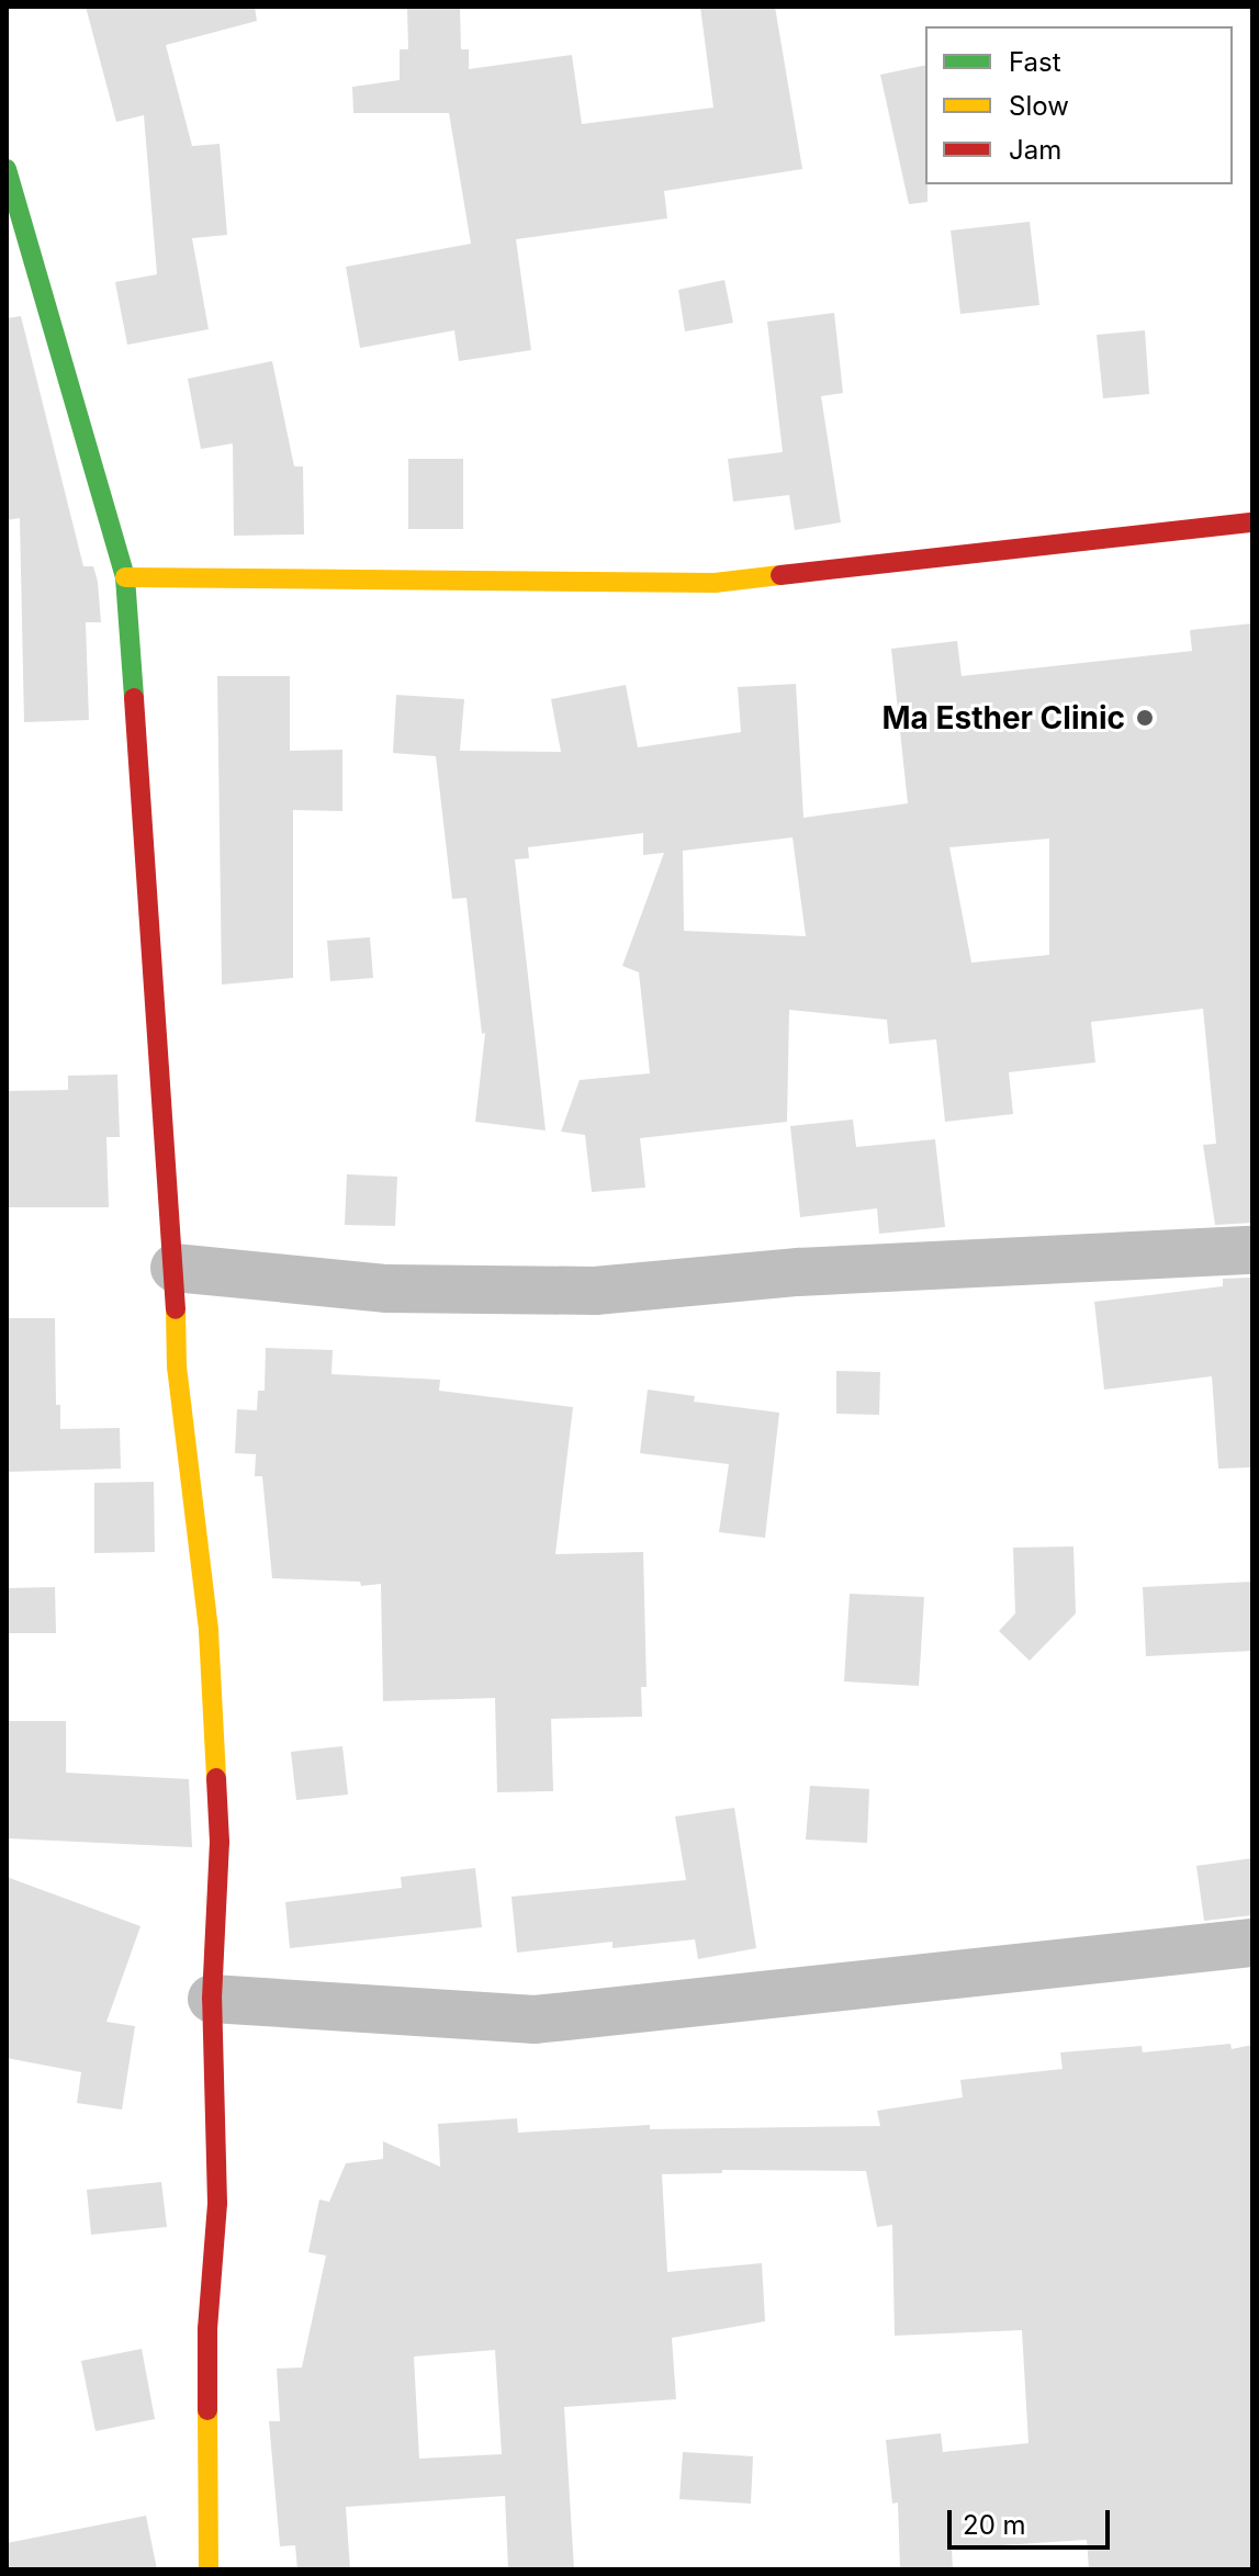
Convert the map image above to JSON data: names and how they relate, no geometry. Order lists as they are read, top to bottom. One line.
{"places":["Ma Esther Clinic"],"legend":["Fast","Slow","Jam"],"scale_bar":"20 m"}
